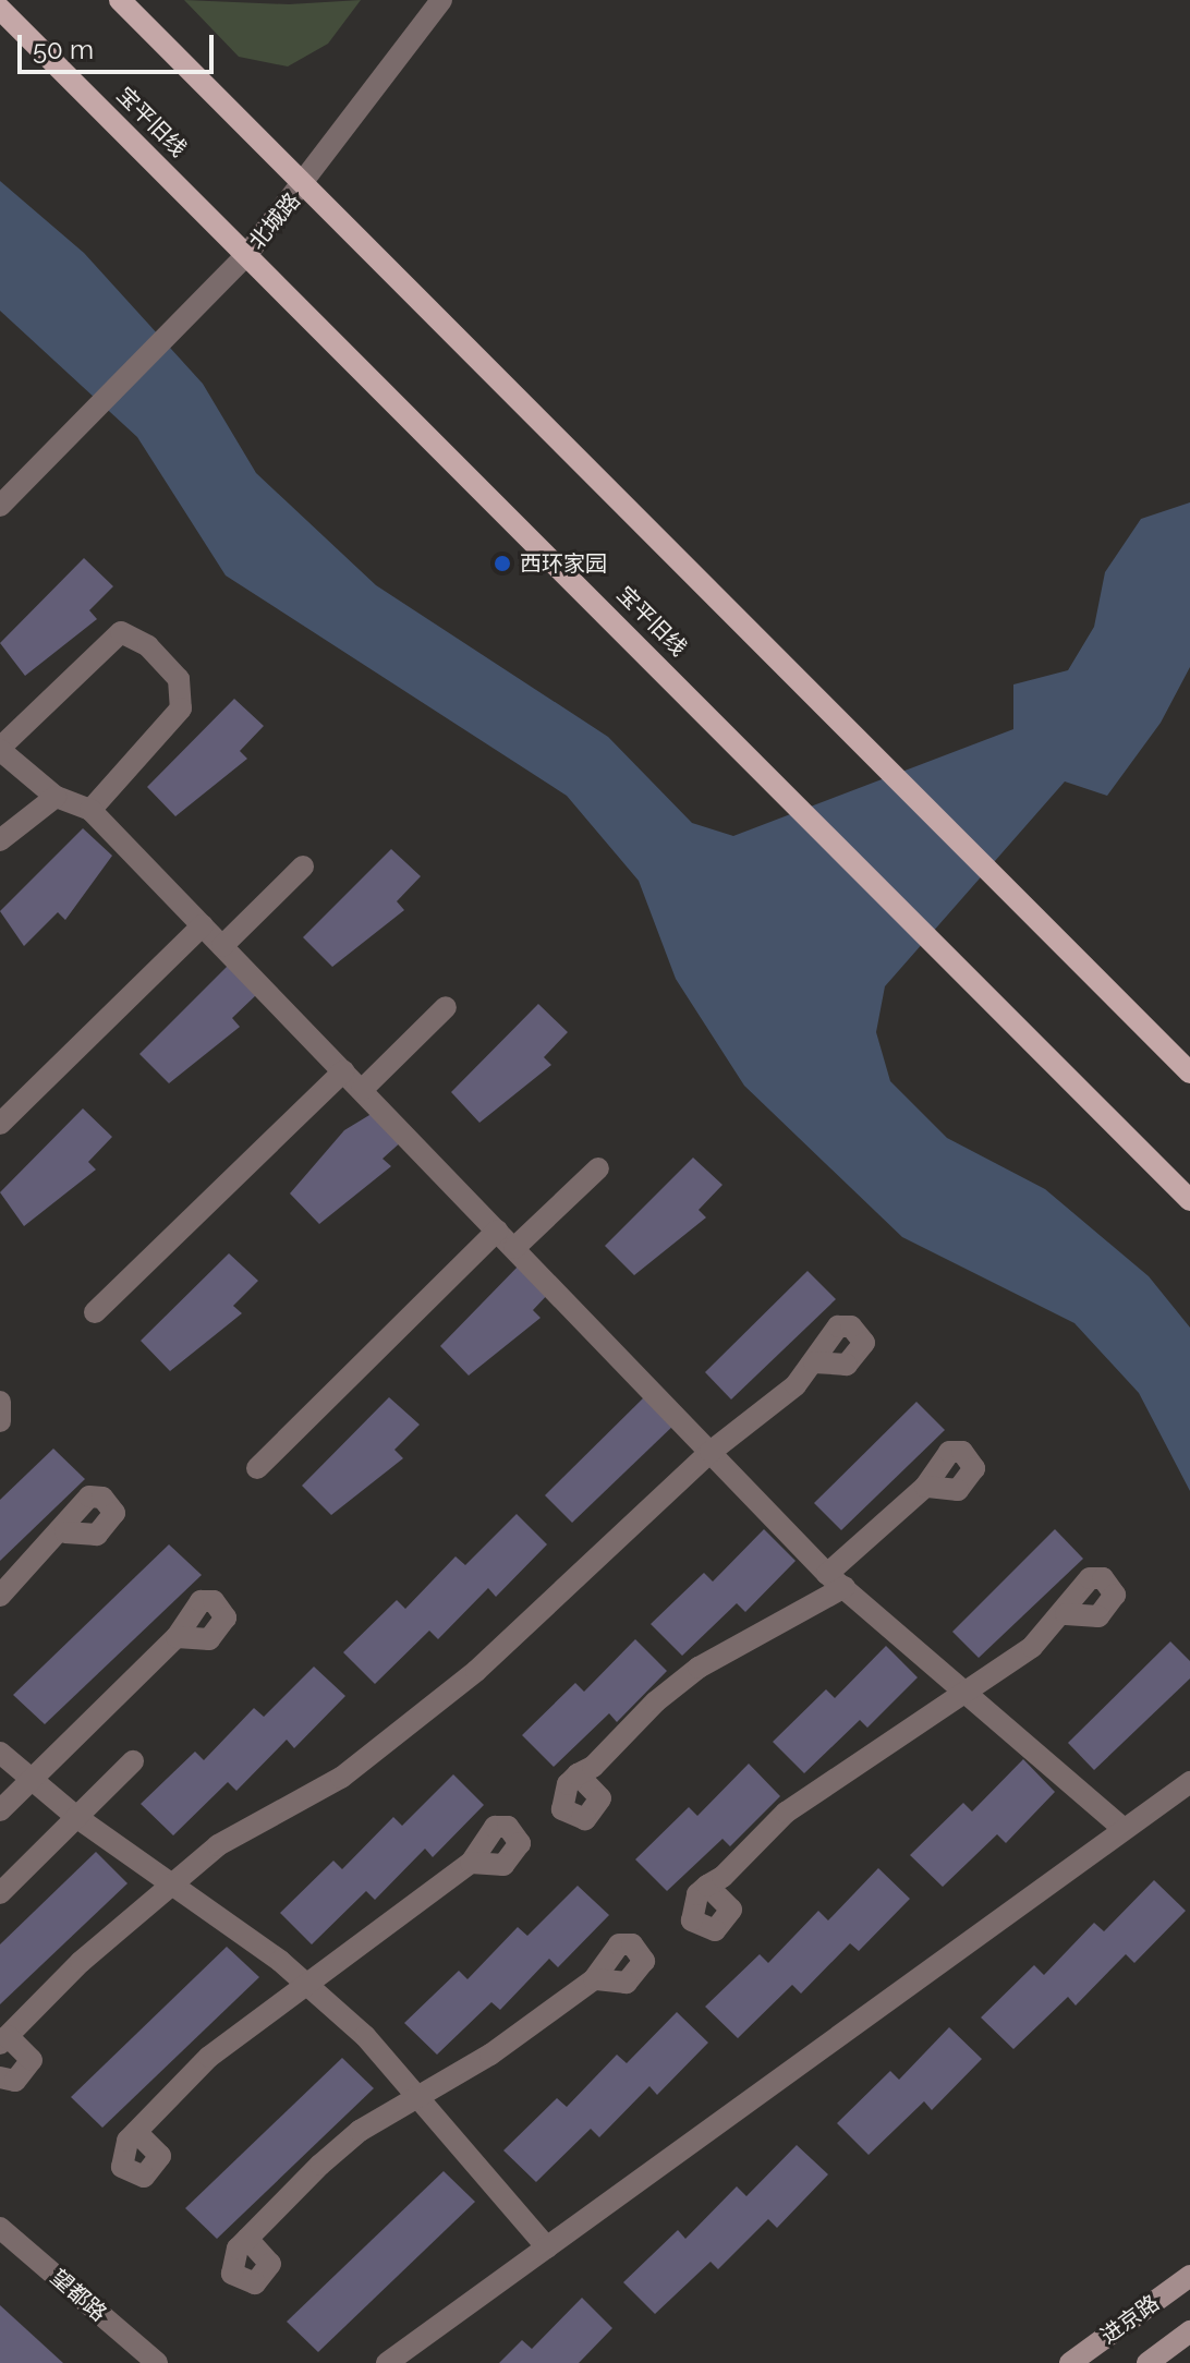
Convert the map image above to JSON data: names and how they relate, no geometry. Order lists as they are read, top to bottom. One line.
{"streets":{"main road":["宝平旧线","进京路"],"street":["北城路","望都路"]},"crossings":[["宝平旧线","北城路"]],"places":["西环家园"],"scale_bar":"50 m"}
